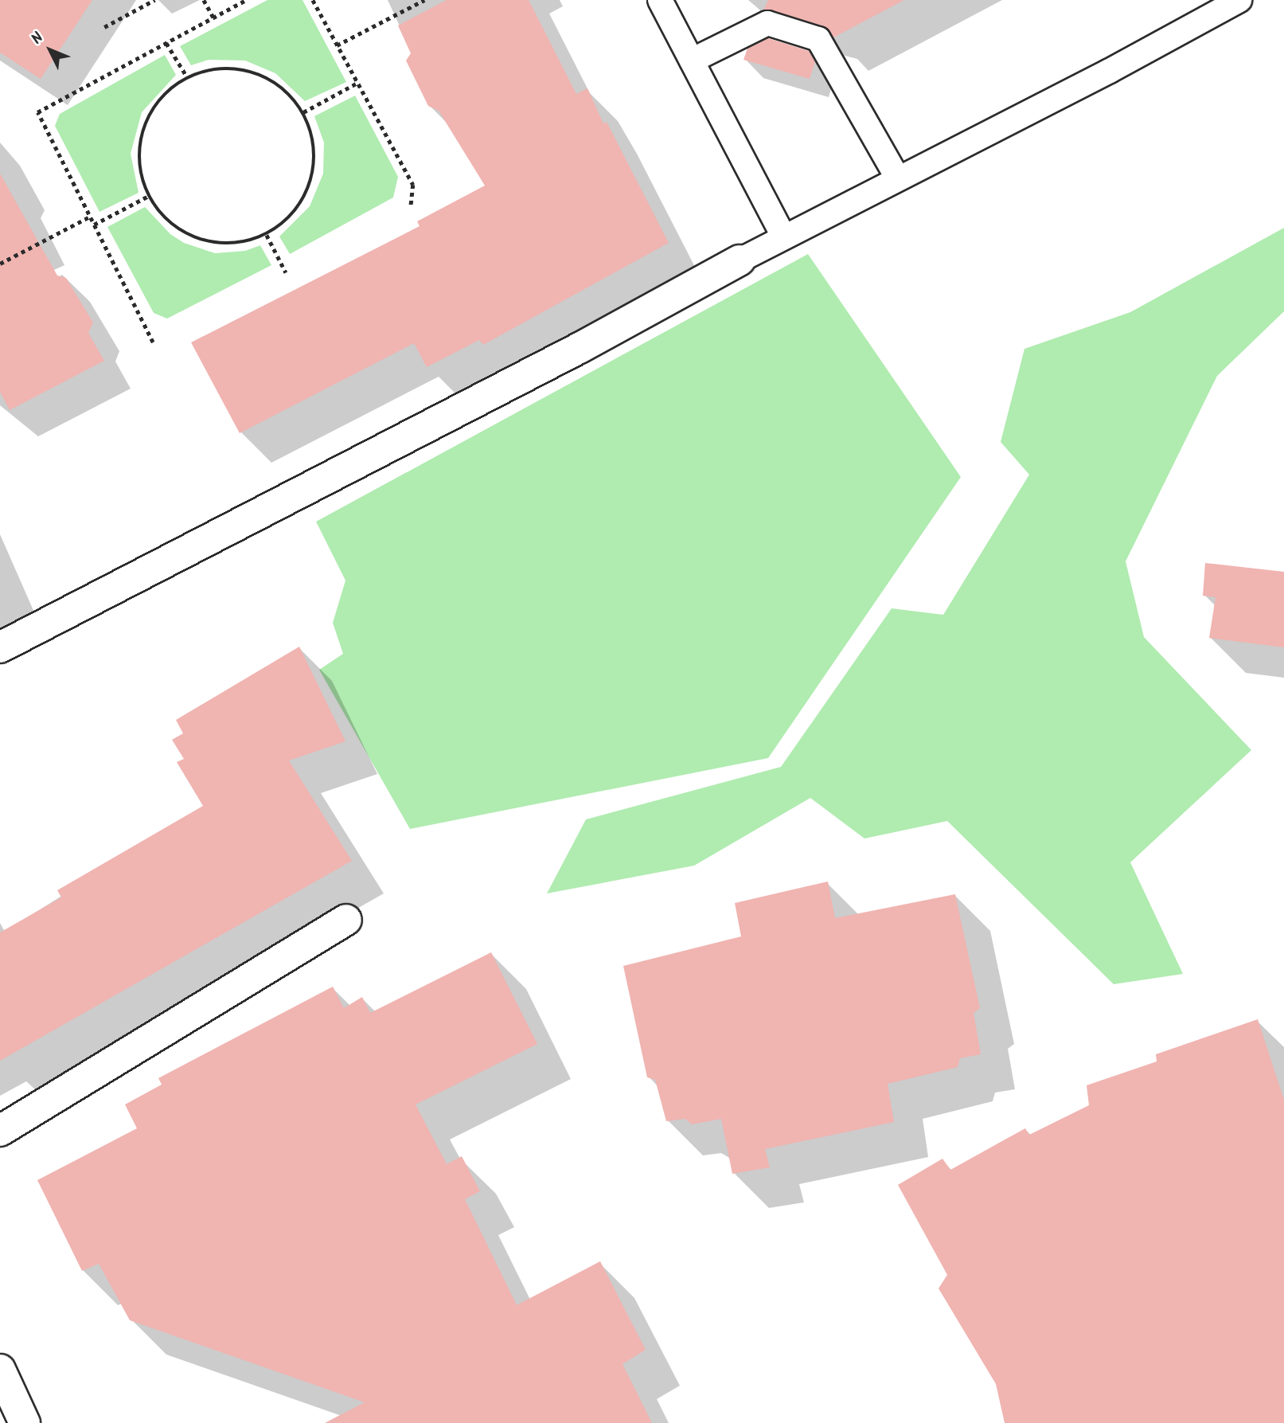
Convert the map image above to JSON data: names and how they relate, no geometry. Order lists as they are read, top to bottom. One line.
{"north":"top left"}
